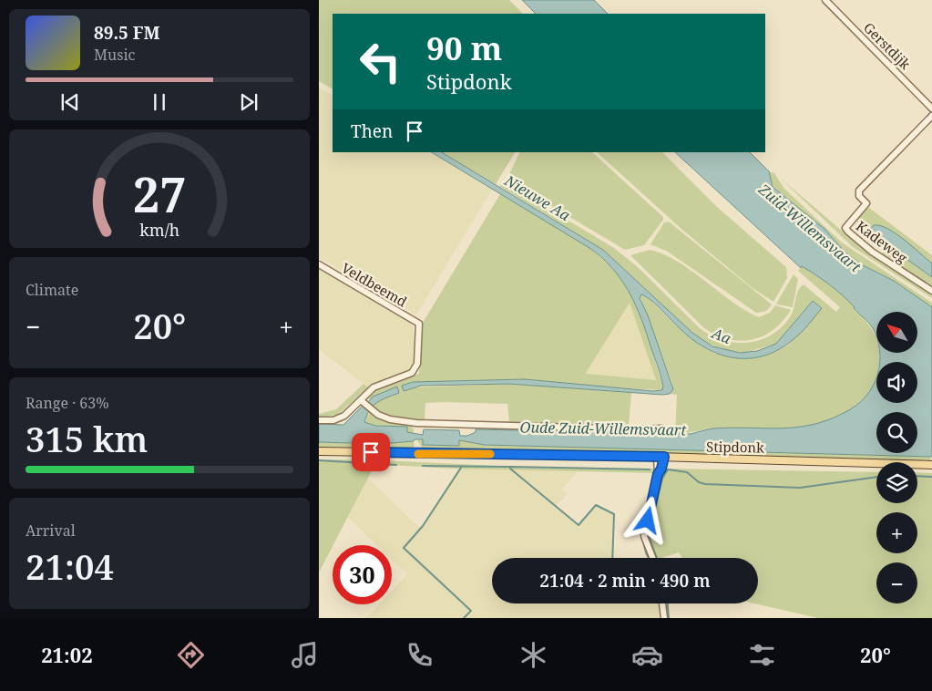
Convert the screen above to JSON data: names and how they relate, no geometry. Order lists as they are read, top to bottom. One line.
{"streets":{"main road":["Stipdonk"],"street":["Gerstdijk","Kadeweg","Veldbeemd"]},"water":["Nieuwe Aa","Zuid-Willemsvaart","Aa","Oude Zuid-Willemsvaart"],"north":"top left","page":{"turn":["90 m","Stipdonk"],"song":["89.5 FM","Music"],"then":"Then","tile":["Climate",["Range · 63%","315 km"],["Arrival","21:04"]],"heat":["−","20°","+"],"map_buttons":["+","−"],"limit":"30","trip":"21:04 · 2 min · 490 m","tabs":["21:02","20°"],"gauge":["27","km/h"]}}
